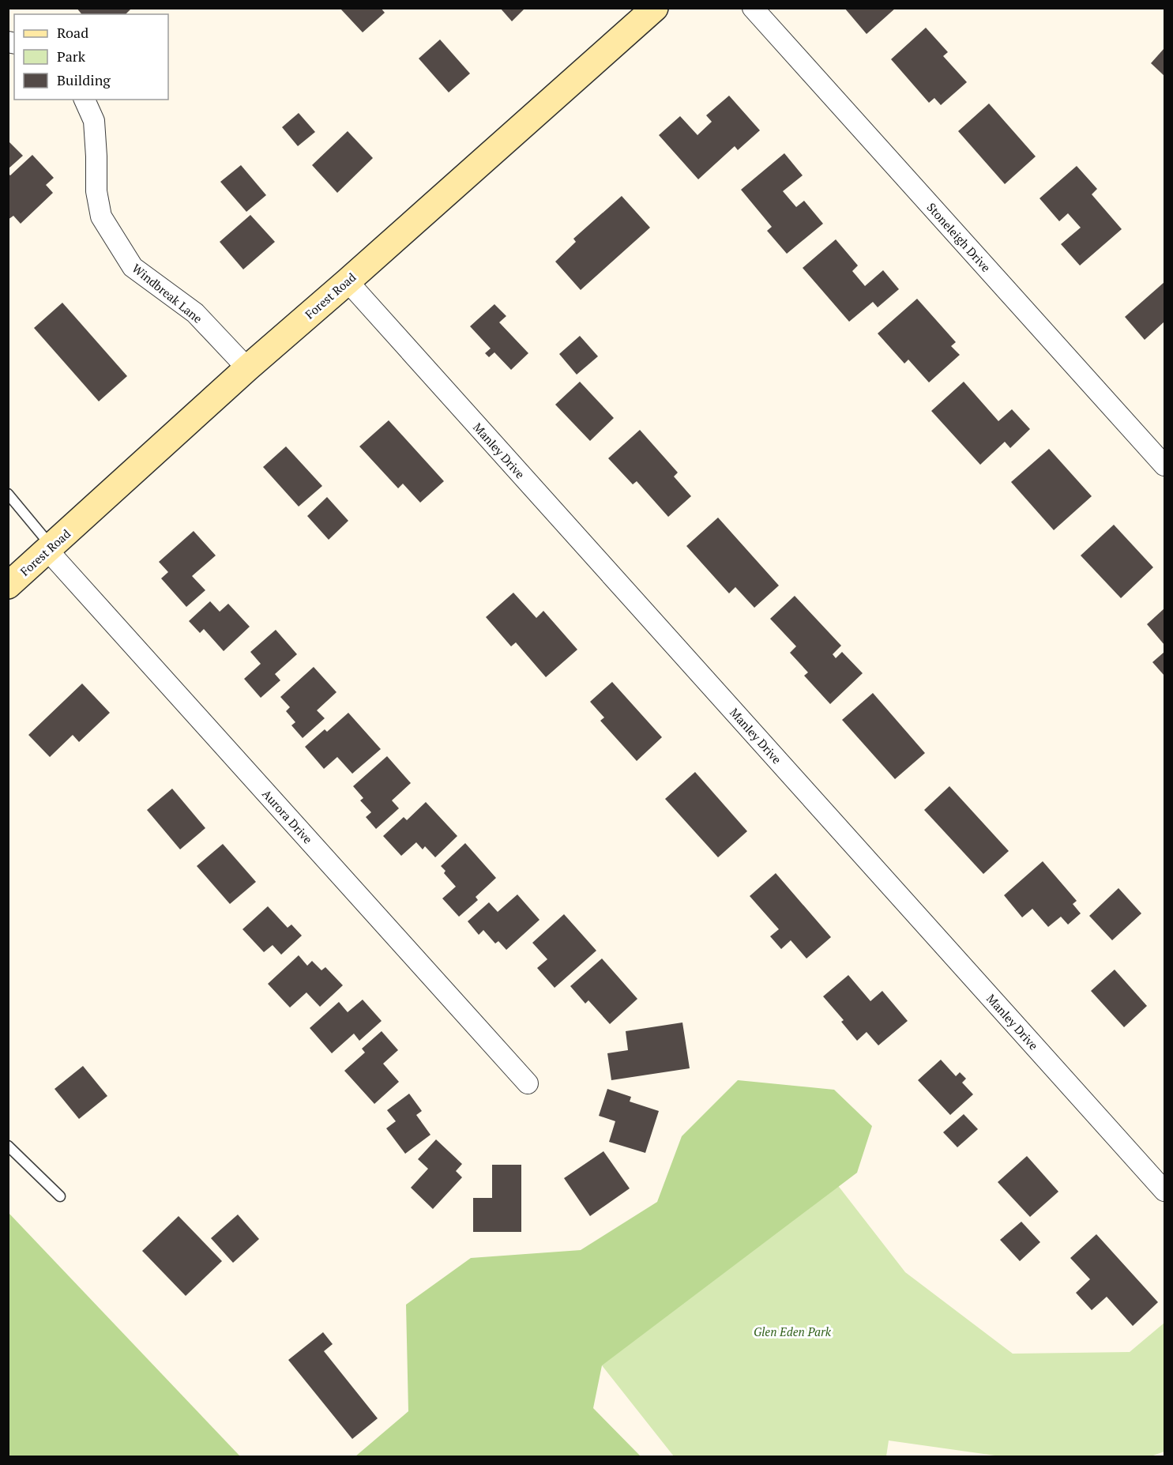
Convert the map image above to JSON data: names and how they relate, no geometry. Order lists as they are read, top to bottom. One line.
{"streets":{"street":["Stoneleigh Drive","Windbreak Lane","Forest Road","Manley Drive","Aurora Drive"]},"crossings":[["Windbreak Lane","Forest Road"],["Forest Road","Manley Drive"],["Forest Road","Aurora Drive"]],"parks":["Glen Eden Park"],"legend":["Road","Park","Building"]}
